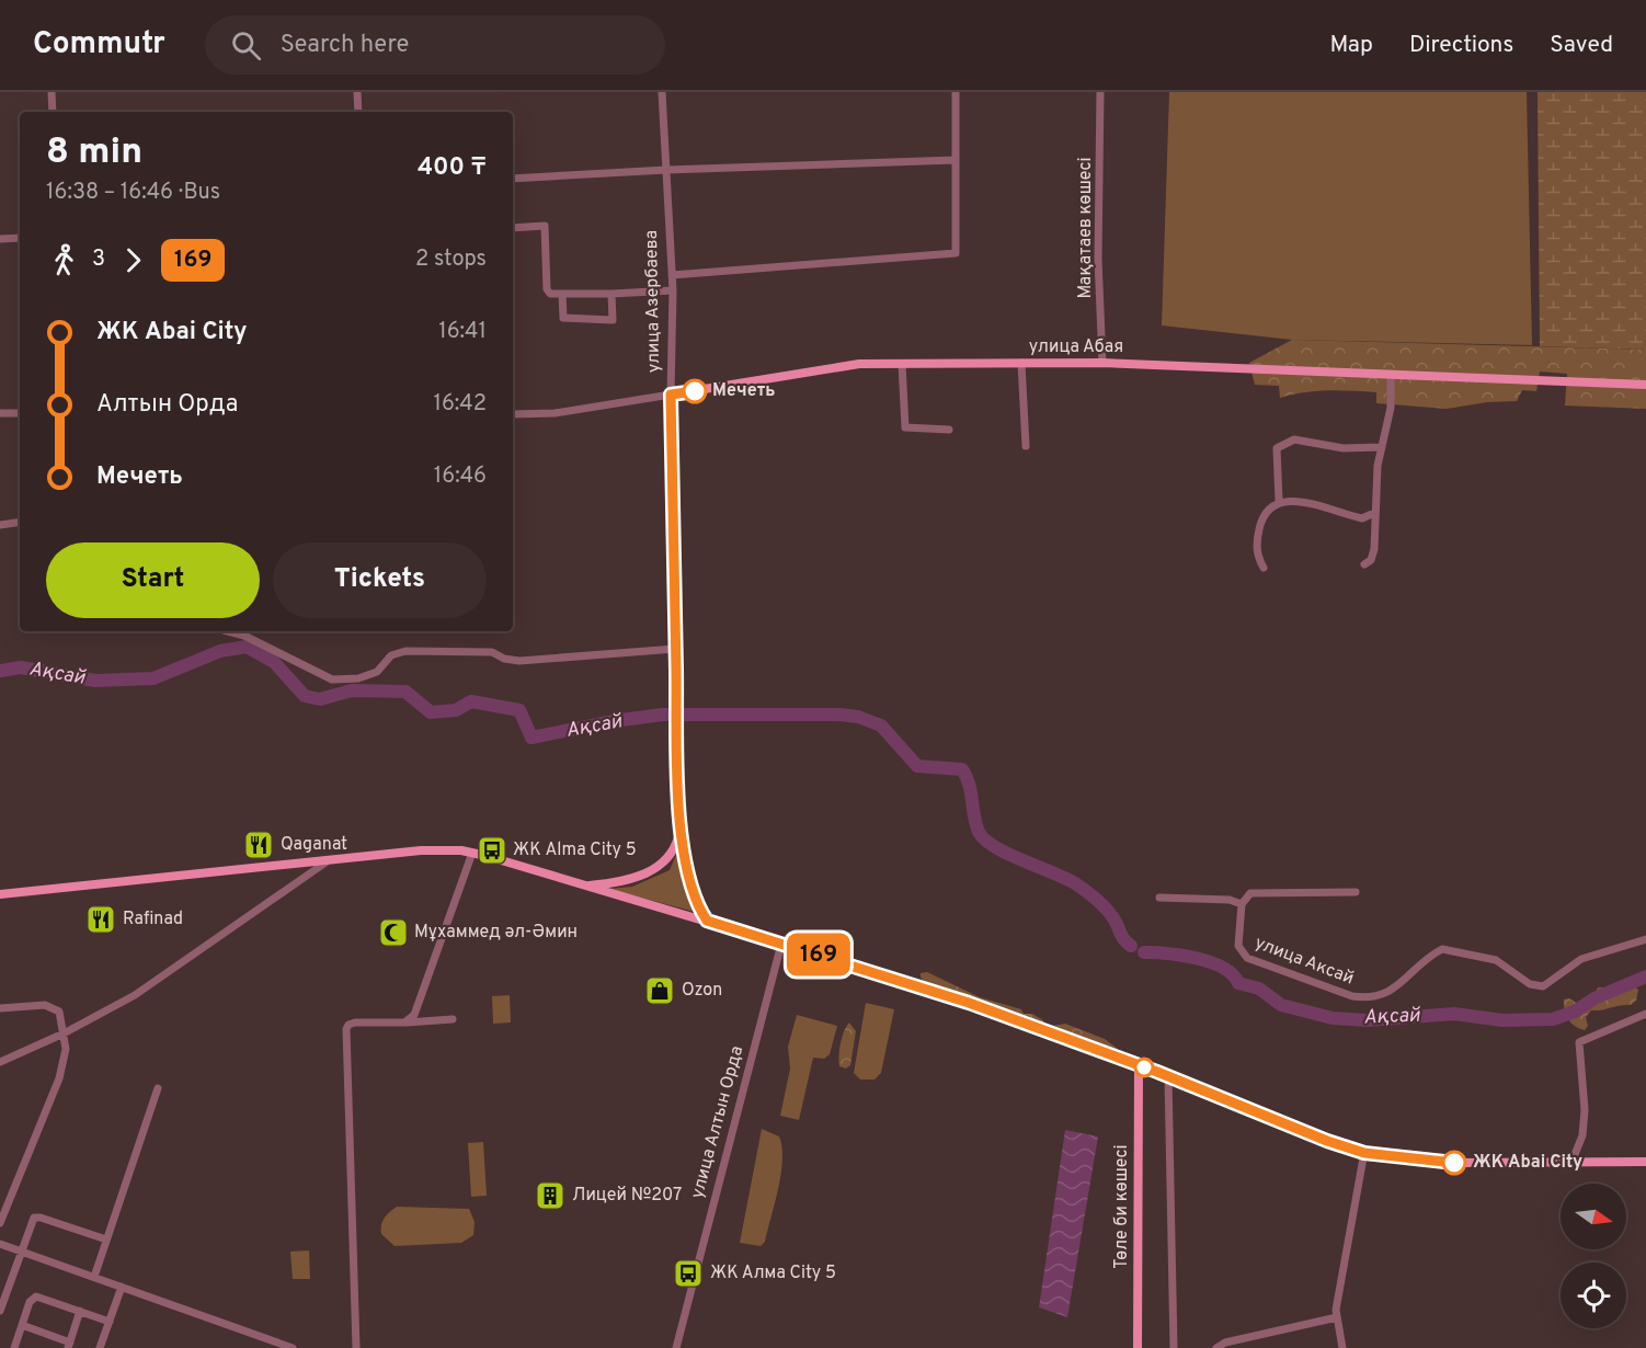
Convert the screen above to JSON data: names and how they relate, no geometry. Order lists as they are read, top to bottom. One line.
{"streets":{"main road":["улица Азербаева","улица Абая","Төле би көшесі"],"street":["Мақатаев көшесі","улица Аксай","улица Алтын Орда"]},"crossings":[["Мақатаев көшесі","улица Абая"],["улица Азербаева","улица Абая"]],"water":["Ақсай"],"places":{"other":["Мечеть","ЖК Abai City"],"restaurant":["Qaganat","Rafinad"],"bus stop":["ЖК Alma City 5","ЖК Алма City 5"],"mosque":["Мұхаммед әл-Әмин"],"shop":["Ozon"],"building":["Лицей №207"]},"lines":["bus line 169"],"north":"right","page":{"header":"Commutr","search":"Search here","nav":["Map","Directions","Saved"],"on_map":"169","heading":["8 min","16:38 – 16:46 · Bus","400 ₸"],"legs":["3","169","2 stops"],"list":[{"name":"ЖК Abai City","value":"16:41"},{"name":"Алтын Орда","value":"16:42"},{"name":"Мечеть","value":"16:46"}],"buttons":["Start","Tickets"]}}
